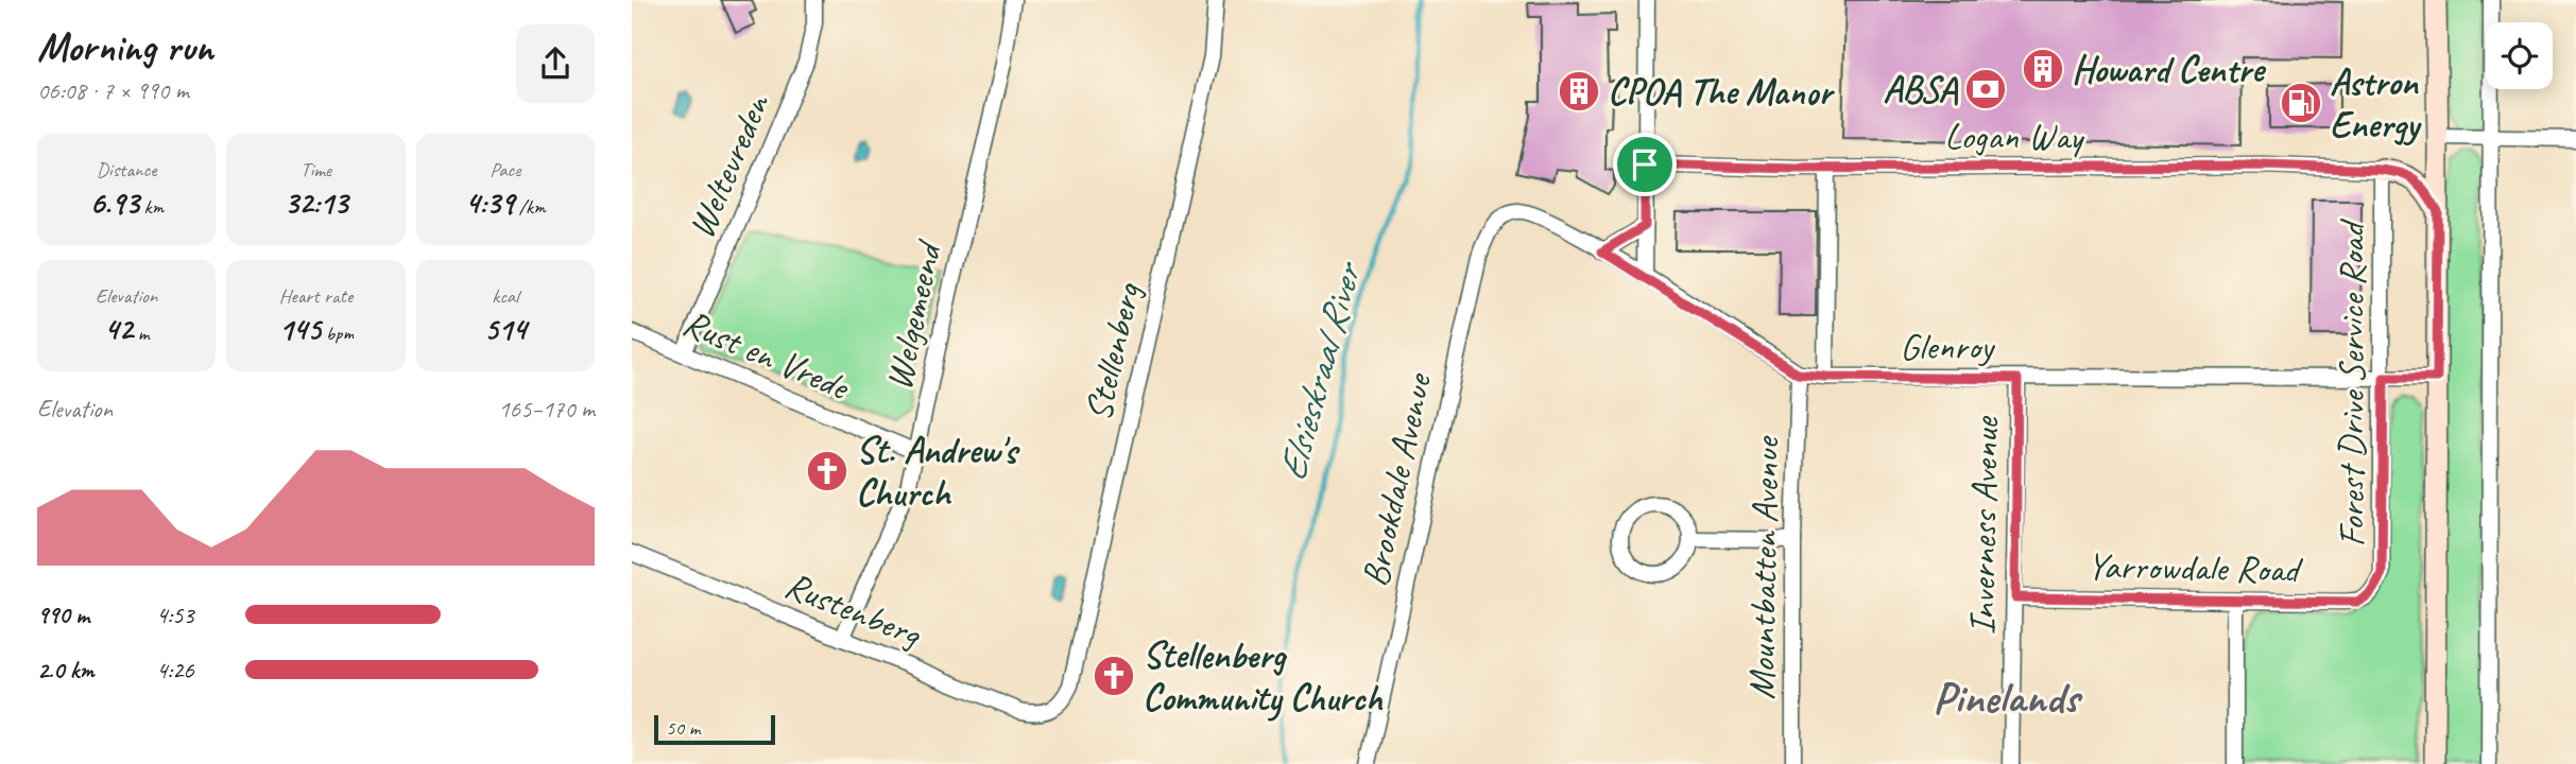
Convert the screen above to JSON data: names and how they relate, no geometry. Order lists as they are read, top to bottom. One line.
{"streets":{"street":["Logan Way","Weltevreden","Welgemeend","Glenroy","Stellenberg","Rust en Vrede","Forest Drive Service Road","Brookdale Avenue","Inverness Avenue","Yarrowdale Road","Mountbatten Avenue","Rustenberg"]},"crossings":[["Logan Way","Forest Drive Service Road"],["Weltevreden","Rust en Vrede"],["Welgemeend","Rust en Vrede"],["Welgemeend","Rustenberg"],["Glenroy","Forest Drive Service Road"],["Glenroy","Brookdale Avenue"],["Glenroy","Inverness Avenue"],["Glenroy","Mountbatten Avenue"],["Stellenberg","Rustenberg"],["Forest Drive Service Road","Yarrowdale Road"],["Inverness Avenue","Yarrowdale Road"]],"districts":["Pinelands"],"water":["Elsieskraal River"],"places":{"building":["Howard Centre","CPOA The Manor"],"bank":["ABSA"],"fuel station":["Astron Energy"],"church":["St. Andrew's Church","Stellenberg Community Church"]},"scale_bar":"50 m","page":{"heading":["Morning run","06:08 · 7 × 990 m"],"stats":[["Distance","6.93 km"],["Time","32:13"],["Pace","4:39 /km"],["Elevation","42 m"],["Heart rate","145 bpm"],["kcal","514"]],"chart":["Elevation","165–170 m"],"list":[{"name":"990 m","note":"4:53"},{"name":"2.0 km","note":"4:26"}],"scale":"50 m"}}
